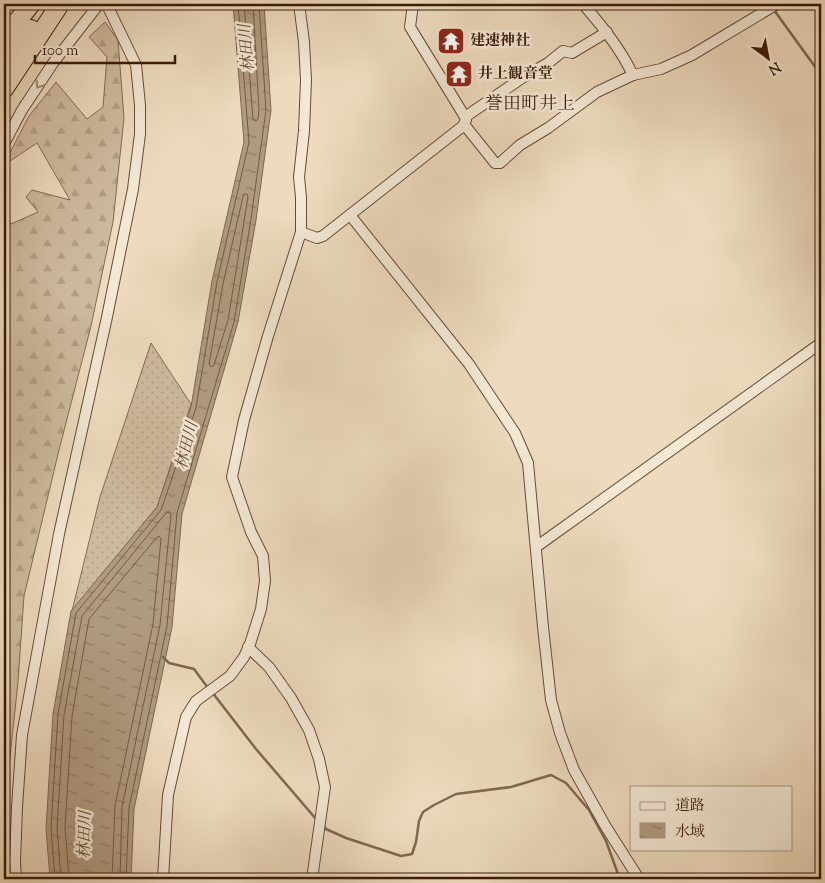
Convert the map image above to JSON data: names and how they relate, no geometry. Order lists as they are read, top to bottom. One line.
{"districts":["誉田町井上"],"water":["林田川"],"places":{"temple":["建速神社","井上観音堂"]},"legend":["道路","水域"],"scale_bar":"100 m","north":"bottom right"}
